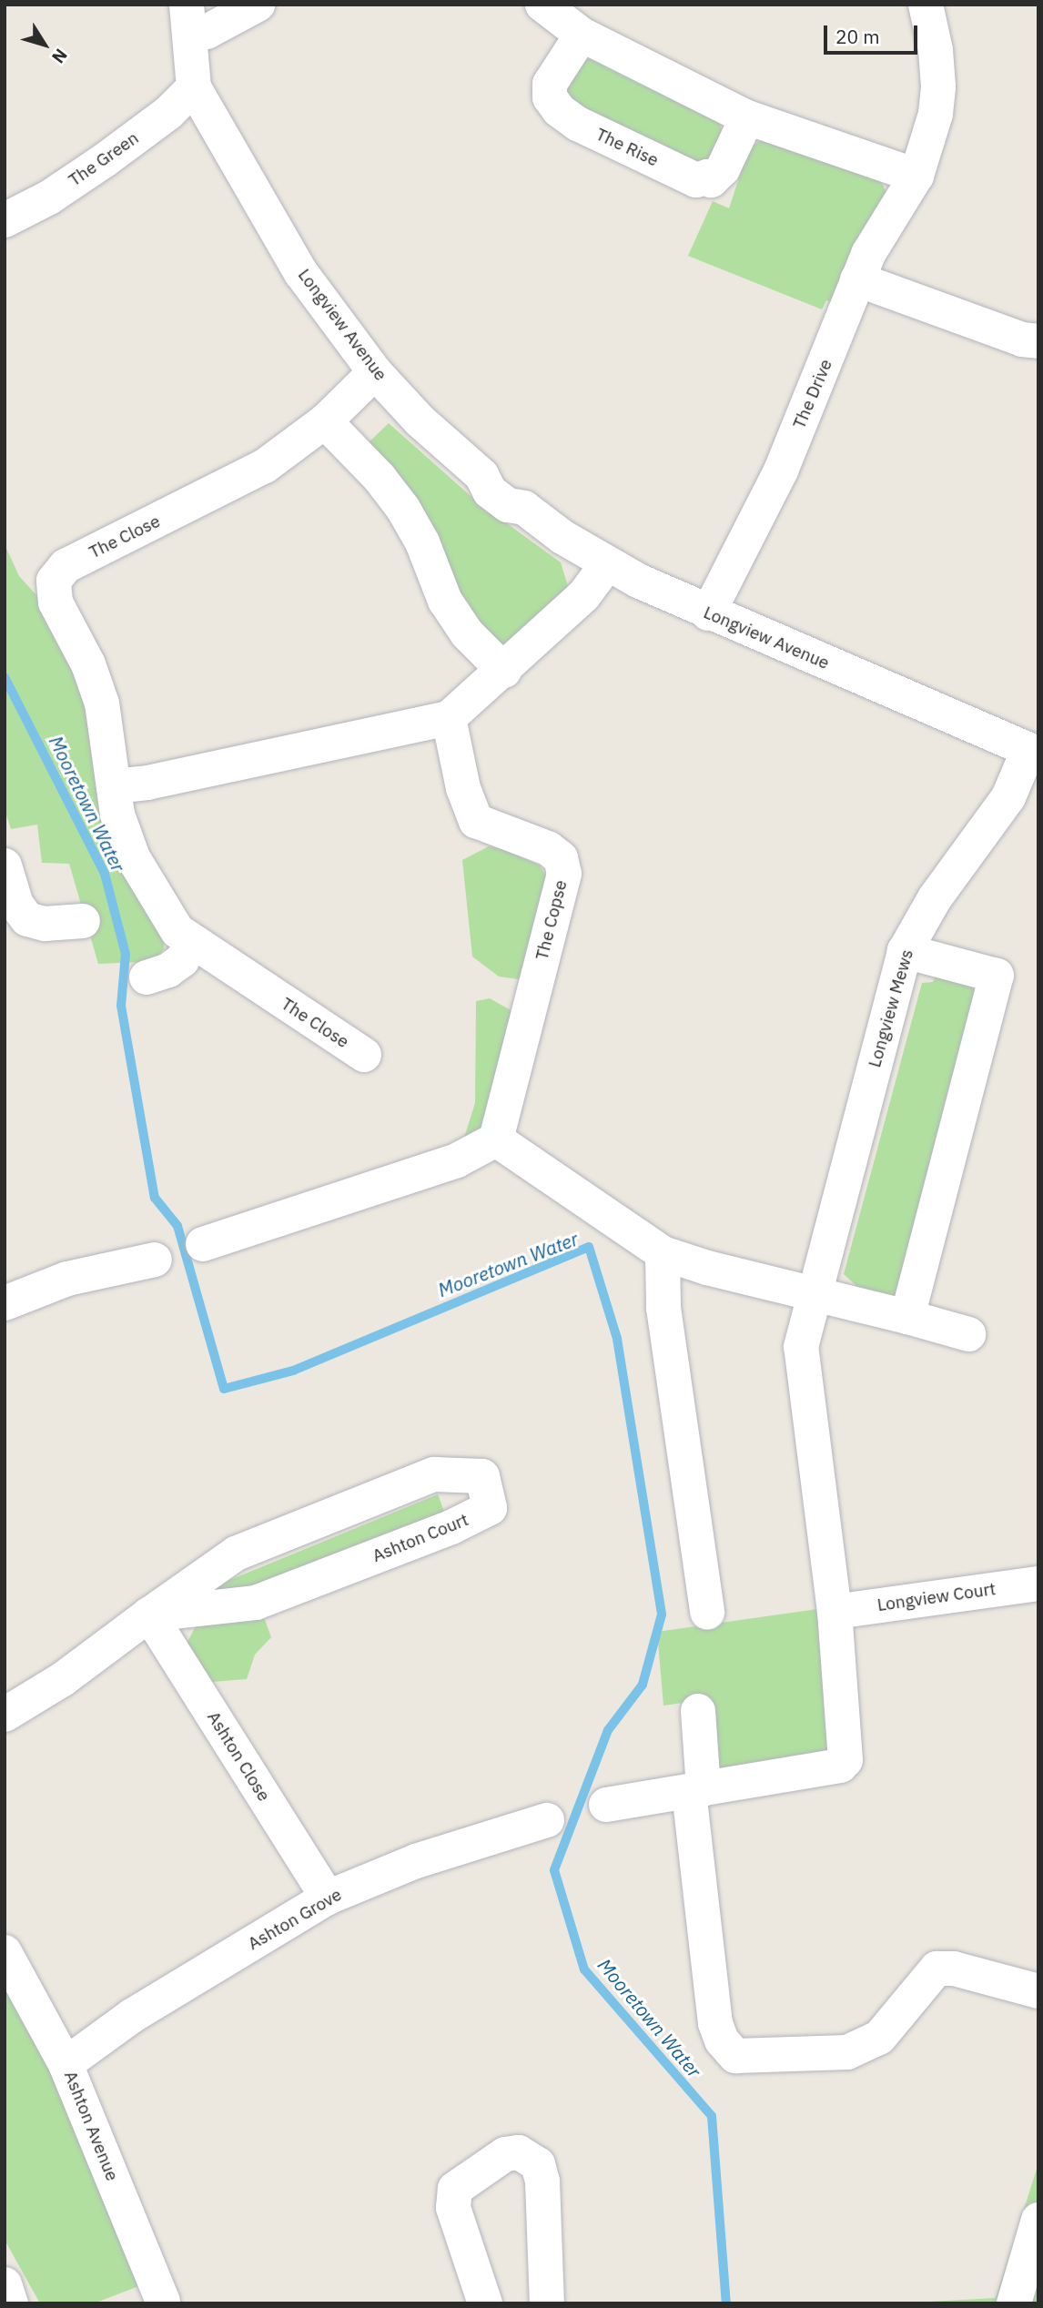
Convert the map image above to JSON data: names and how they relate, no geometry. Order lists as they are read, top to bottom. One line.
{"streets":{"street":["The Rise","The Green","Longview Avenue","The Drive","The Close","The Copse","Longview Mews","Ashton Court","Longview Court","Ashton Close","Ashton Grove","Ashton Avenue"]},"crossings":[["The Green","Longview Avenue"],["Longview Avenue","The Drive"],["Longview Avenue","The Close"],["Longview Avenue","Longview Mews"],["Longview Mews","Longview Court"],["Ashton Court","Ashton Close"],["Ashton Close","Ashton Grove"],["Ashton Grove","Ashton Avenue"]],"water":["Mooretown Water"],"scale_bar":"20 m","north":"bottom right"}
